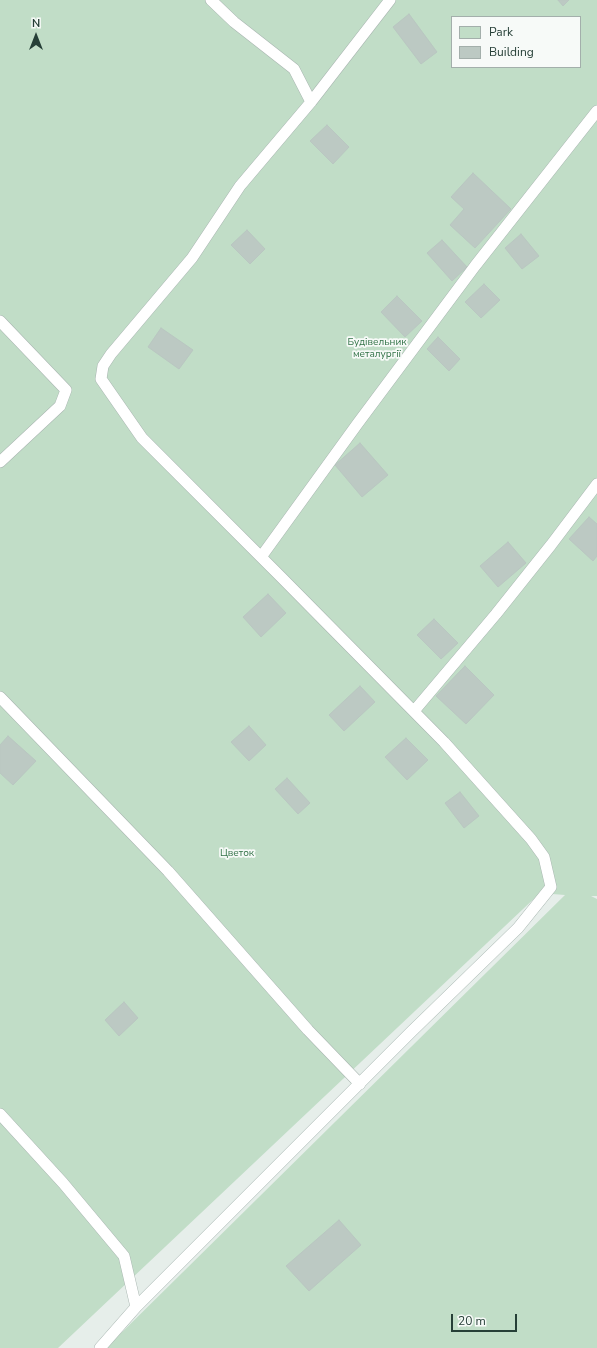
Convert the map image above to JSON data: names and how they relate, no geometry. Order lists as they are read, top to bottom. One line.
{"parks":["Будівельник металургії","Цветок"],"legend":["Park","Building"],"scale_bar":"20 m","north":"top"}
